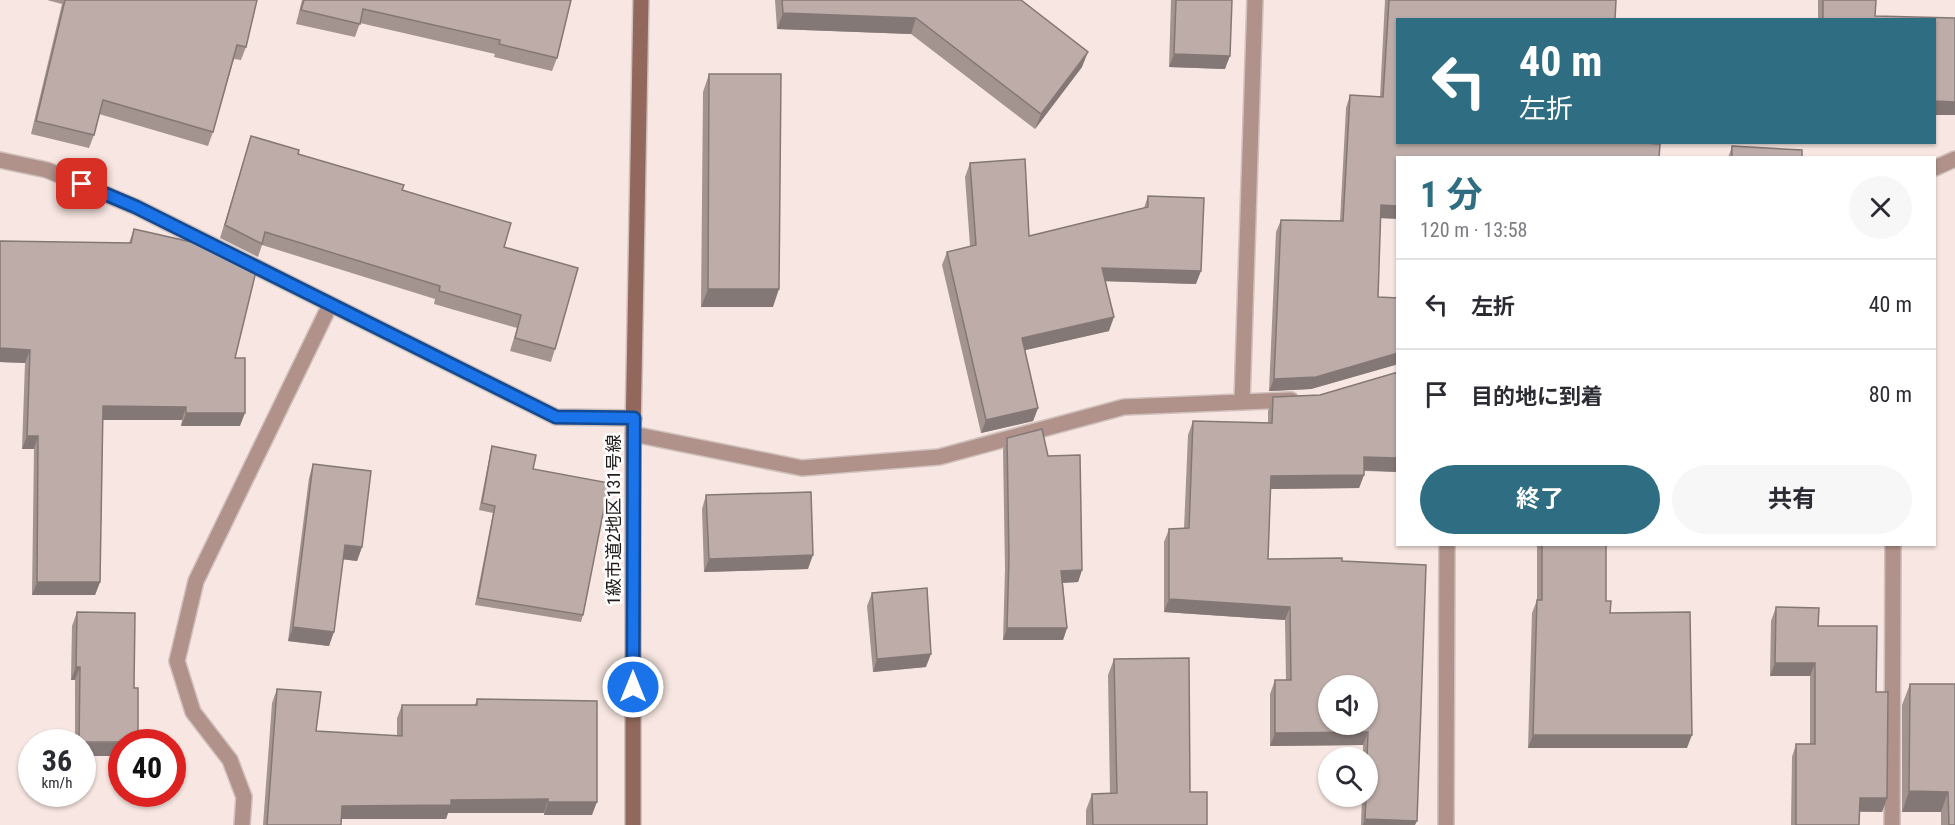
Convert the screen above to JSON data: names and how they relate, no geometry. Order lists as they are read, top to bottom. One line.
{"streets":{"street":["1級市道2地区131号線"]},"page":{"turn":["40 m","左折"],"heading":["1 分","120 m · 13:58"],"list":[{"name":"左折","value":"40 m"},{"name":"目的地に到着","value":"80 m"}],"buttons":["終了","共有"],"speed":"36 km/h","limit":"40"}}
